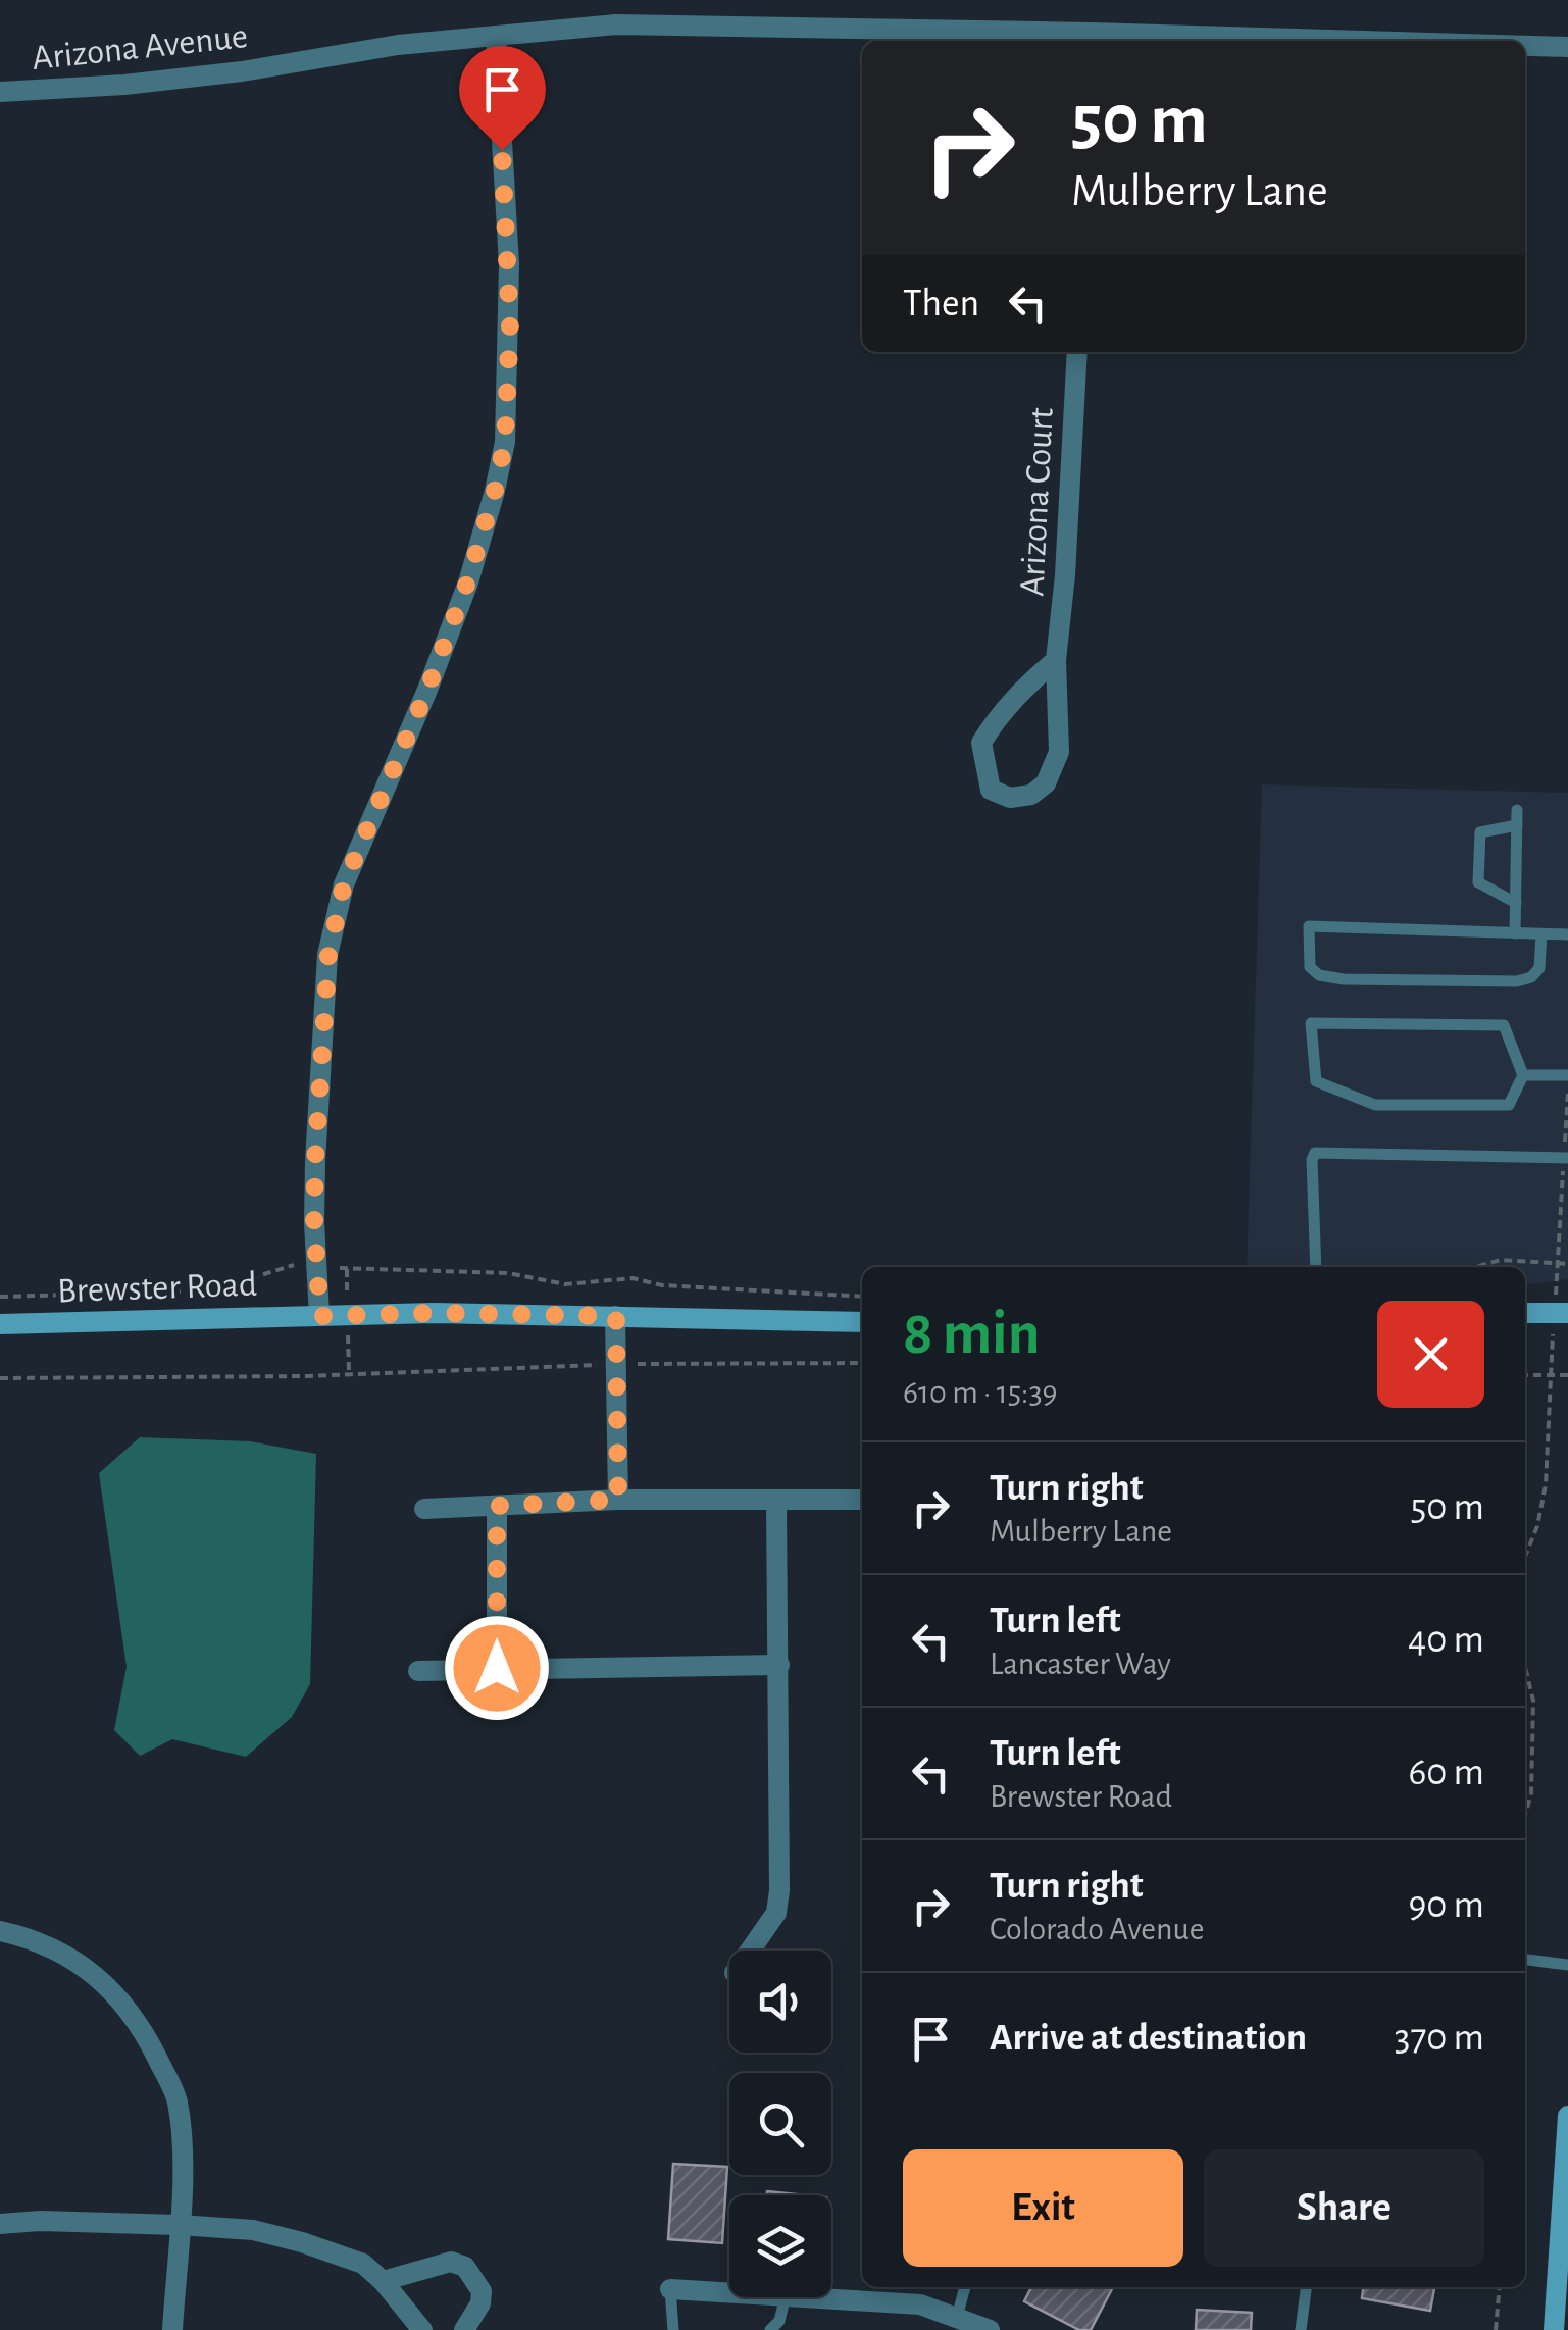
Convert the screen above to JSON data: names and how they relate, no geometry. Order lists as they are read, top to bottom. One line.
{"streets":{"street":["Arizona Avenue","Arizona Court","Brewster Road"]},"page":{"turn":["50 m","Mulberry Lane"],"then":"Then","heading":["8 min","610 m · 15:39"],"list":[{"name":"Turn right","note":"Mulberry Lane","value":"50 m"},{"name":"Turn left","note":"Lancaster Way","value":"40 m"},{"name":"Turn left","note":"Brewster Road","value":"60 m"},{"name":"Turn right","note":"Colorado Avenue","value":"90 m"},{"name":"Arrive at destination","value":"370 m"}],"buttons":["Exit","Share"]}}
